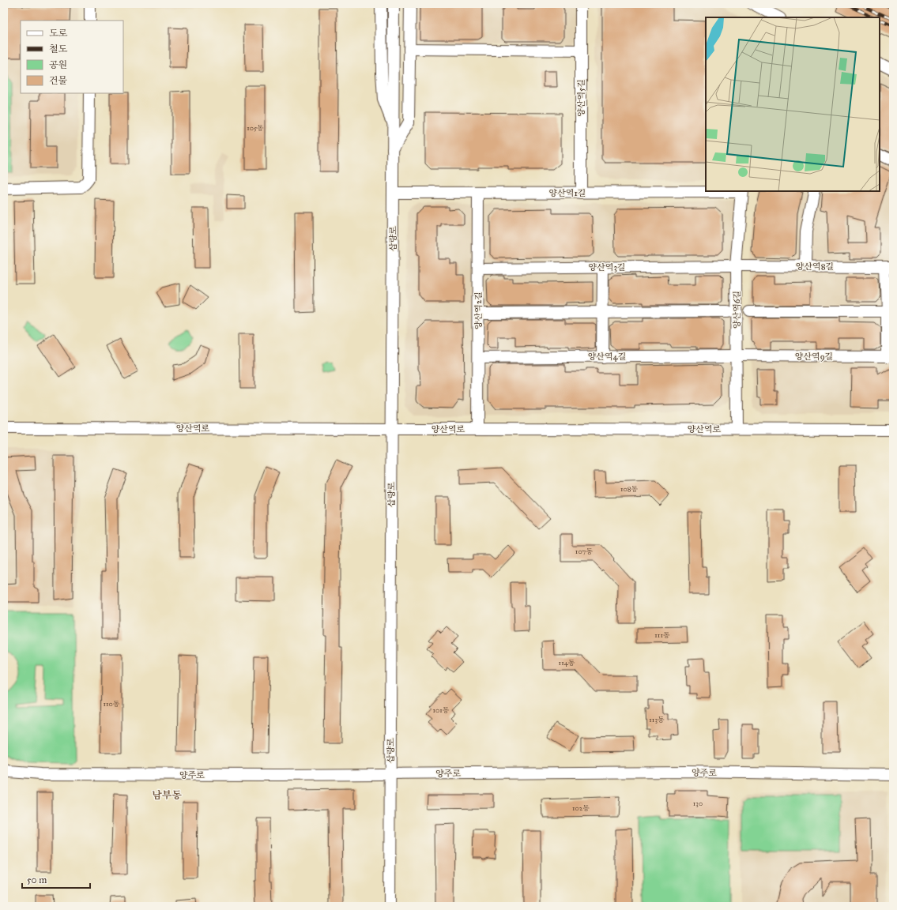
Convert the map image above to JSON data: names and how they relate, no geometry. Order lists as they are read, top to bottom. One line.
{"streets":{"street":["양산역5길","양산역1길","삽량로","양산역8길","양산역3길","양산역6길","양산역2길","양산역4길","양산역9길","양산역로","양주로"]},"crossings":[["양산역5길","양산역1길"],["양산역1길","삽량로"],["양산역1길","양산역6길"],["양산역1길","양산역2길"],["삽량로","양산역로"],["삽량로","양주로"],["양산역8길","양산역3길"],["양산역8길","양산역6길"],["양산역3길","양산역6길"],["양산역3길","양산역2길"],["양산역6길","양산역4길"],["양산역6길","양산역9길"],["양산역6길","양산역로"],["양산역2길","양산역4길"],["양산역2길","양산역로"],["양산역4길","양산역9길"]],"districts":["남부동"],"house_numbers":["105동","108동","107동","111동","114동","110동","101동","113동","130","102동"],"legend":["도로","철도","공원","건물"],"scale_bar":"50 m"}
